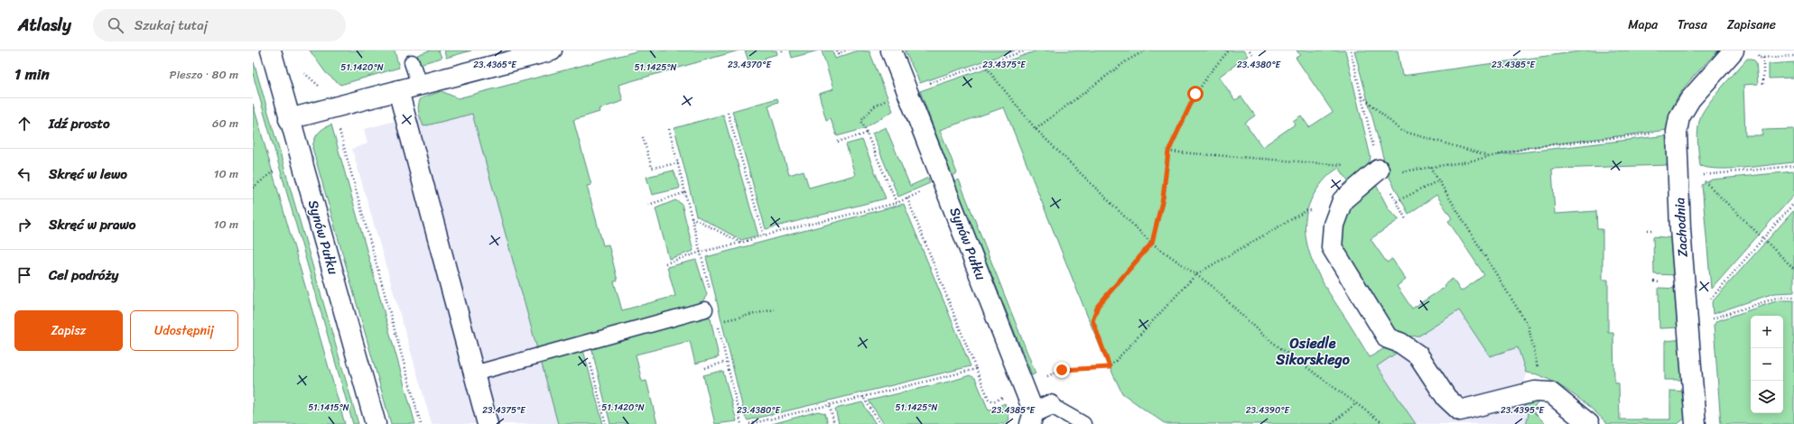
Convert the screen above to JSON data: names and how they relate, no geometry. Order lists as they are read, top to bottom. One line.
{"streets":{"street":["Zachodnia","Synów Pułku"]},"districts":["Osiedle Sikorskiego"],"page":{"header":"Atlasly","search":"Szukaj tutaj","nav":["Mapa","Trasa","Zapisane"],"heading":["1 min","Pieszo · 80 m"],"list":[["Idź prosto","60 m"],["Skręć w lewo","10 m"],["Skręć w prawo","10 m"],"Cel podróży"],"buttons":["Zapisz","Udostępnij"],"map_buttons":["+","−"]},"coordinates":["23.4370°E","23.4365°E","23.4375°E","23.4380°E","23.4385°E","51.1420°N","51.1425°N","51.1415°N","23.4390°E","23.4395°E"]}
